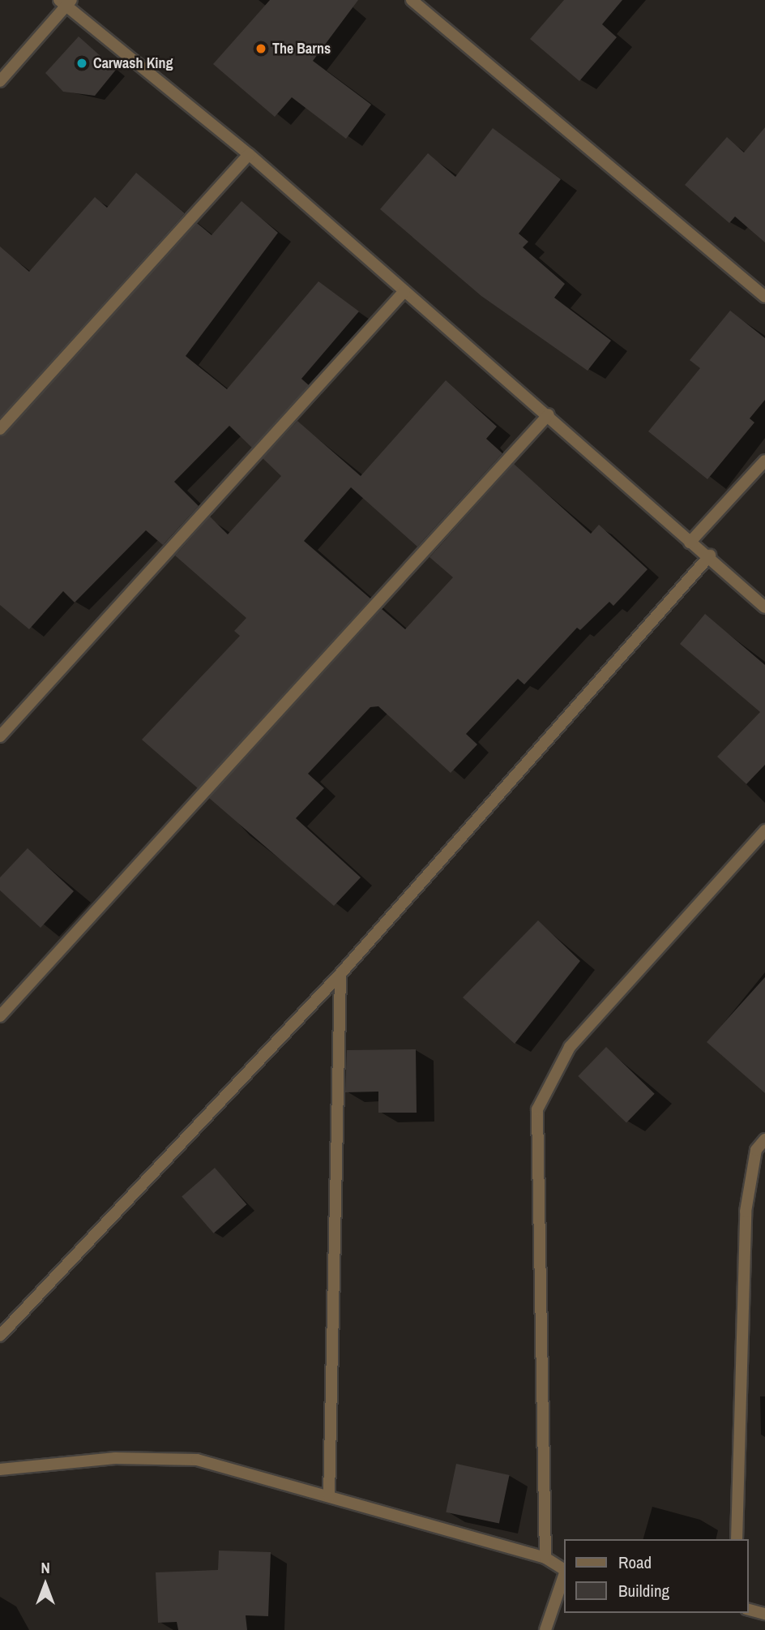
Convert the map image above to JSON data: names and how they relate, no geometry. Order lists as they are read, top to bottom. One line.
{"places":["The Barns","Carwash King"],"legend":["Road","Building"],"north":"top"}
